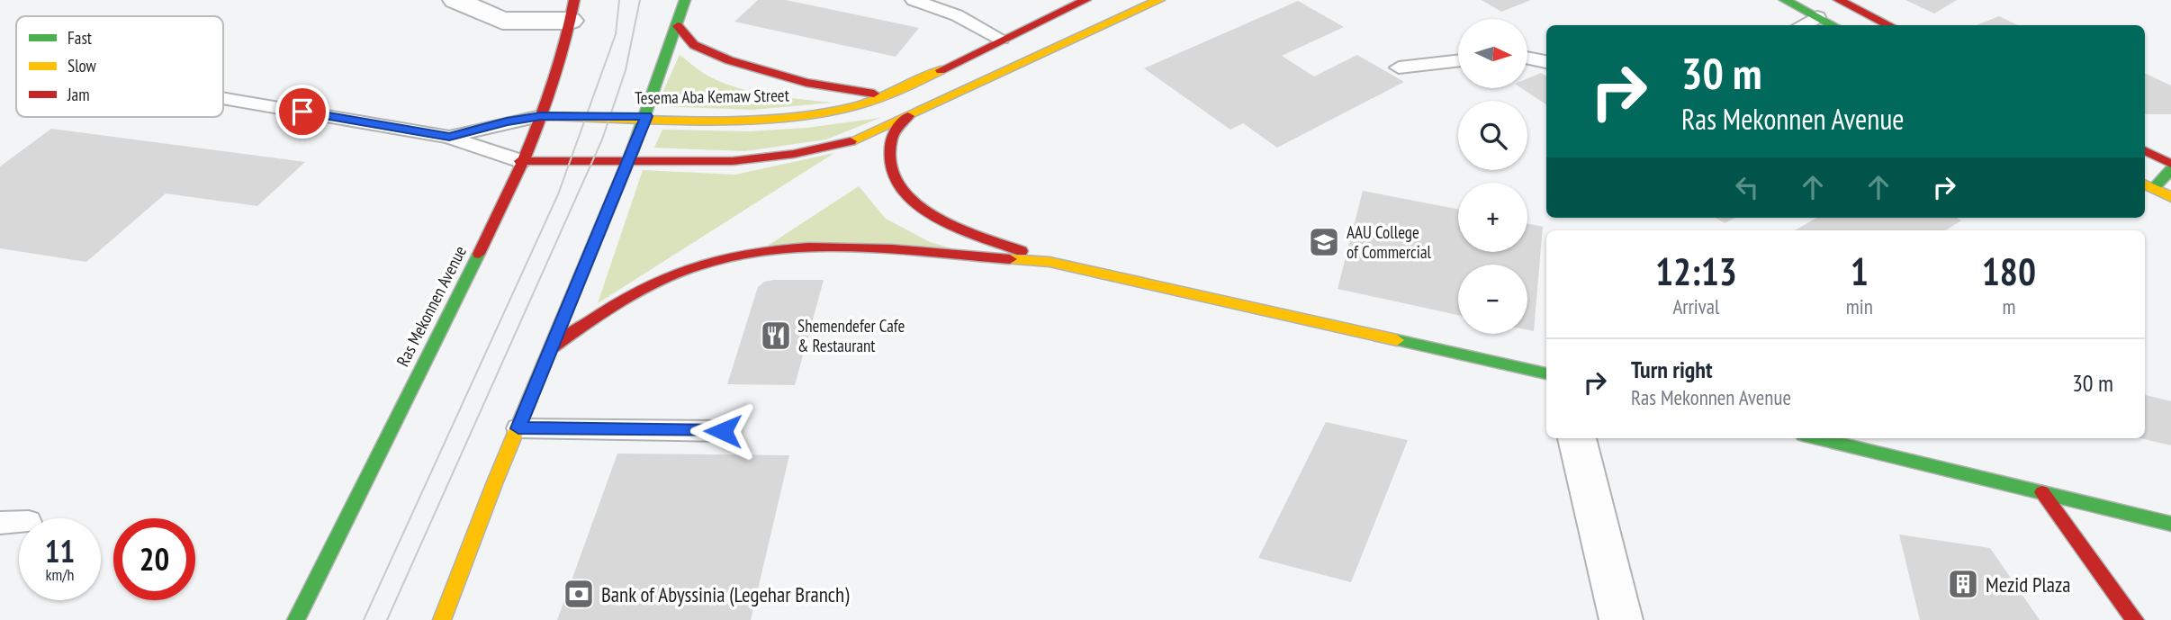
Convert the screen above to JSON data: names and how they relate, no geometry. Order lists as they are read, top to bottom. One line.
{"streets":{"main road":["Tesema Aba Kemaw Street","Ras Mekonnen Avenue"]},"crossings":[["Tesema Aba Kemaw Street","Ras Mekonnen Avenue"]],"places":{"school or university":["AAU College of Commercial"],"restaurant":["Shemendefer Cafe & Restaurant"],"building":["Mezid Plaza"],"bank":["Bank of Abyssinia (Legehar Branch)"]},"legend":["Fast","Slow","Jam"],"north":"right","page":{"map_buttons":["+","−"],"turn":["30 m","Ras Mekonnen Avenue"],"eta":["12:13","Arrival","1","min","180","m"],"list":[{"name":"Turn right","note":"Ras Mekonnen Avenue","value":"30 m"}],"speed":"11 km/h","limit":"20"}}
